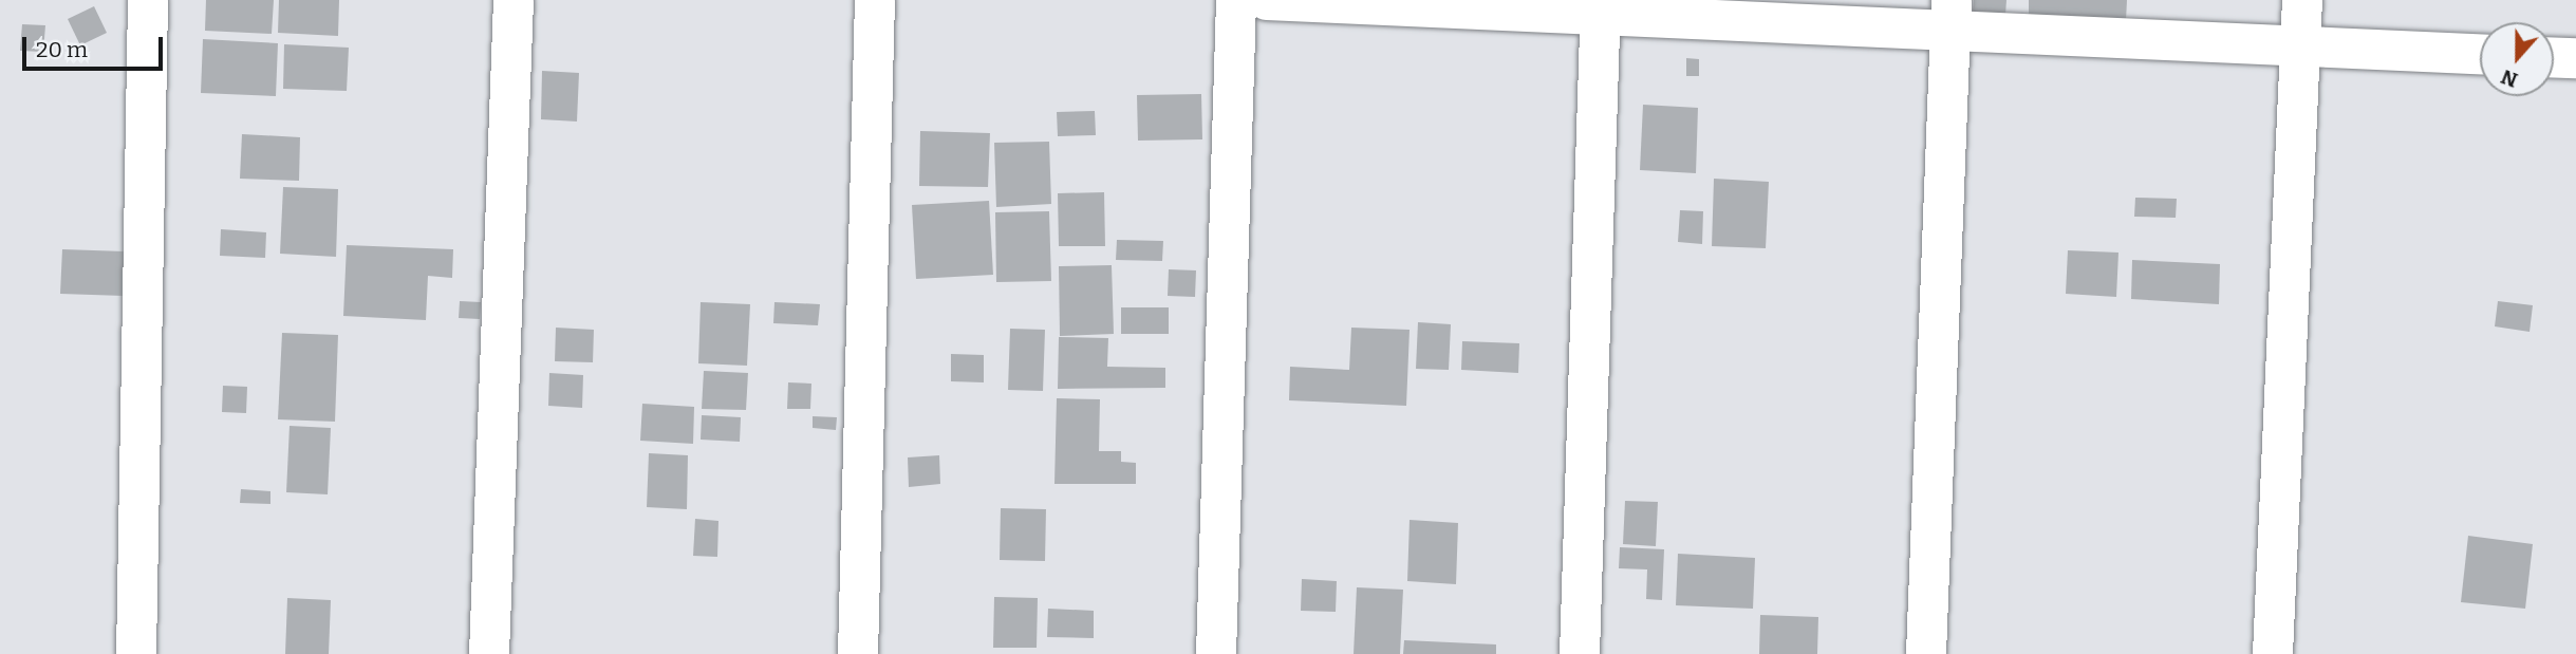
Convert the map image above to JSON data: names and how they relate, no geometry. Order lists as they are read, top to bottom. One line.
{"scale_bar":"20 m","north":"bottom"}
